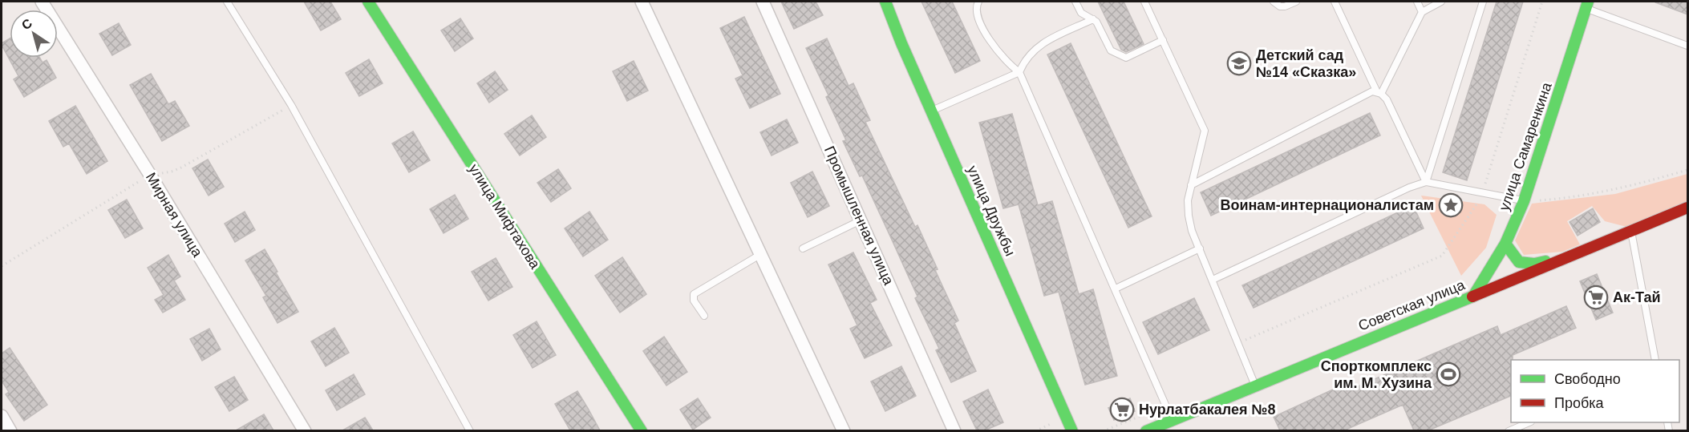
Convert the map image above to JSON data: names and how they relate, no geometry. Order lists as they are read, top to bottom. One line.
{"streets":{"main road":["улица Самаренкина","улица Дружбы","улица Мифтахова","Советская улица"],"street":["Мирная улица","Промышленная улица"]},"crossings":[["улица Самаренкина","Советская улица"]],"places":{"school or university":["Детский сад №14 «Сказка»"],"place":["Воинам-интернационалистам"],"supermarket":["Ак-Тай","Нурлатбакалея №8"],"sports":["Спорткомплекс им. М. Хузина"]},"legend":["Свободно","Пробка"],"north":"top left"}
